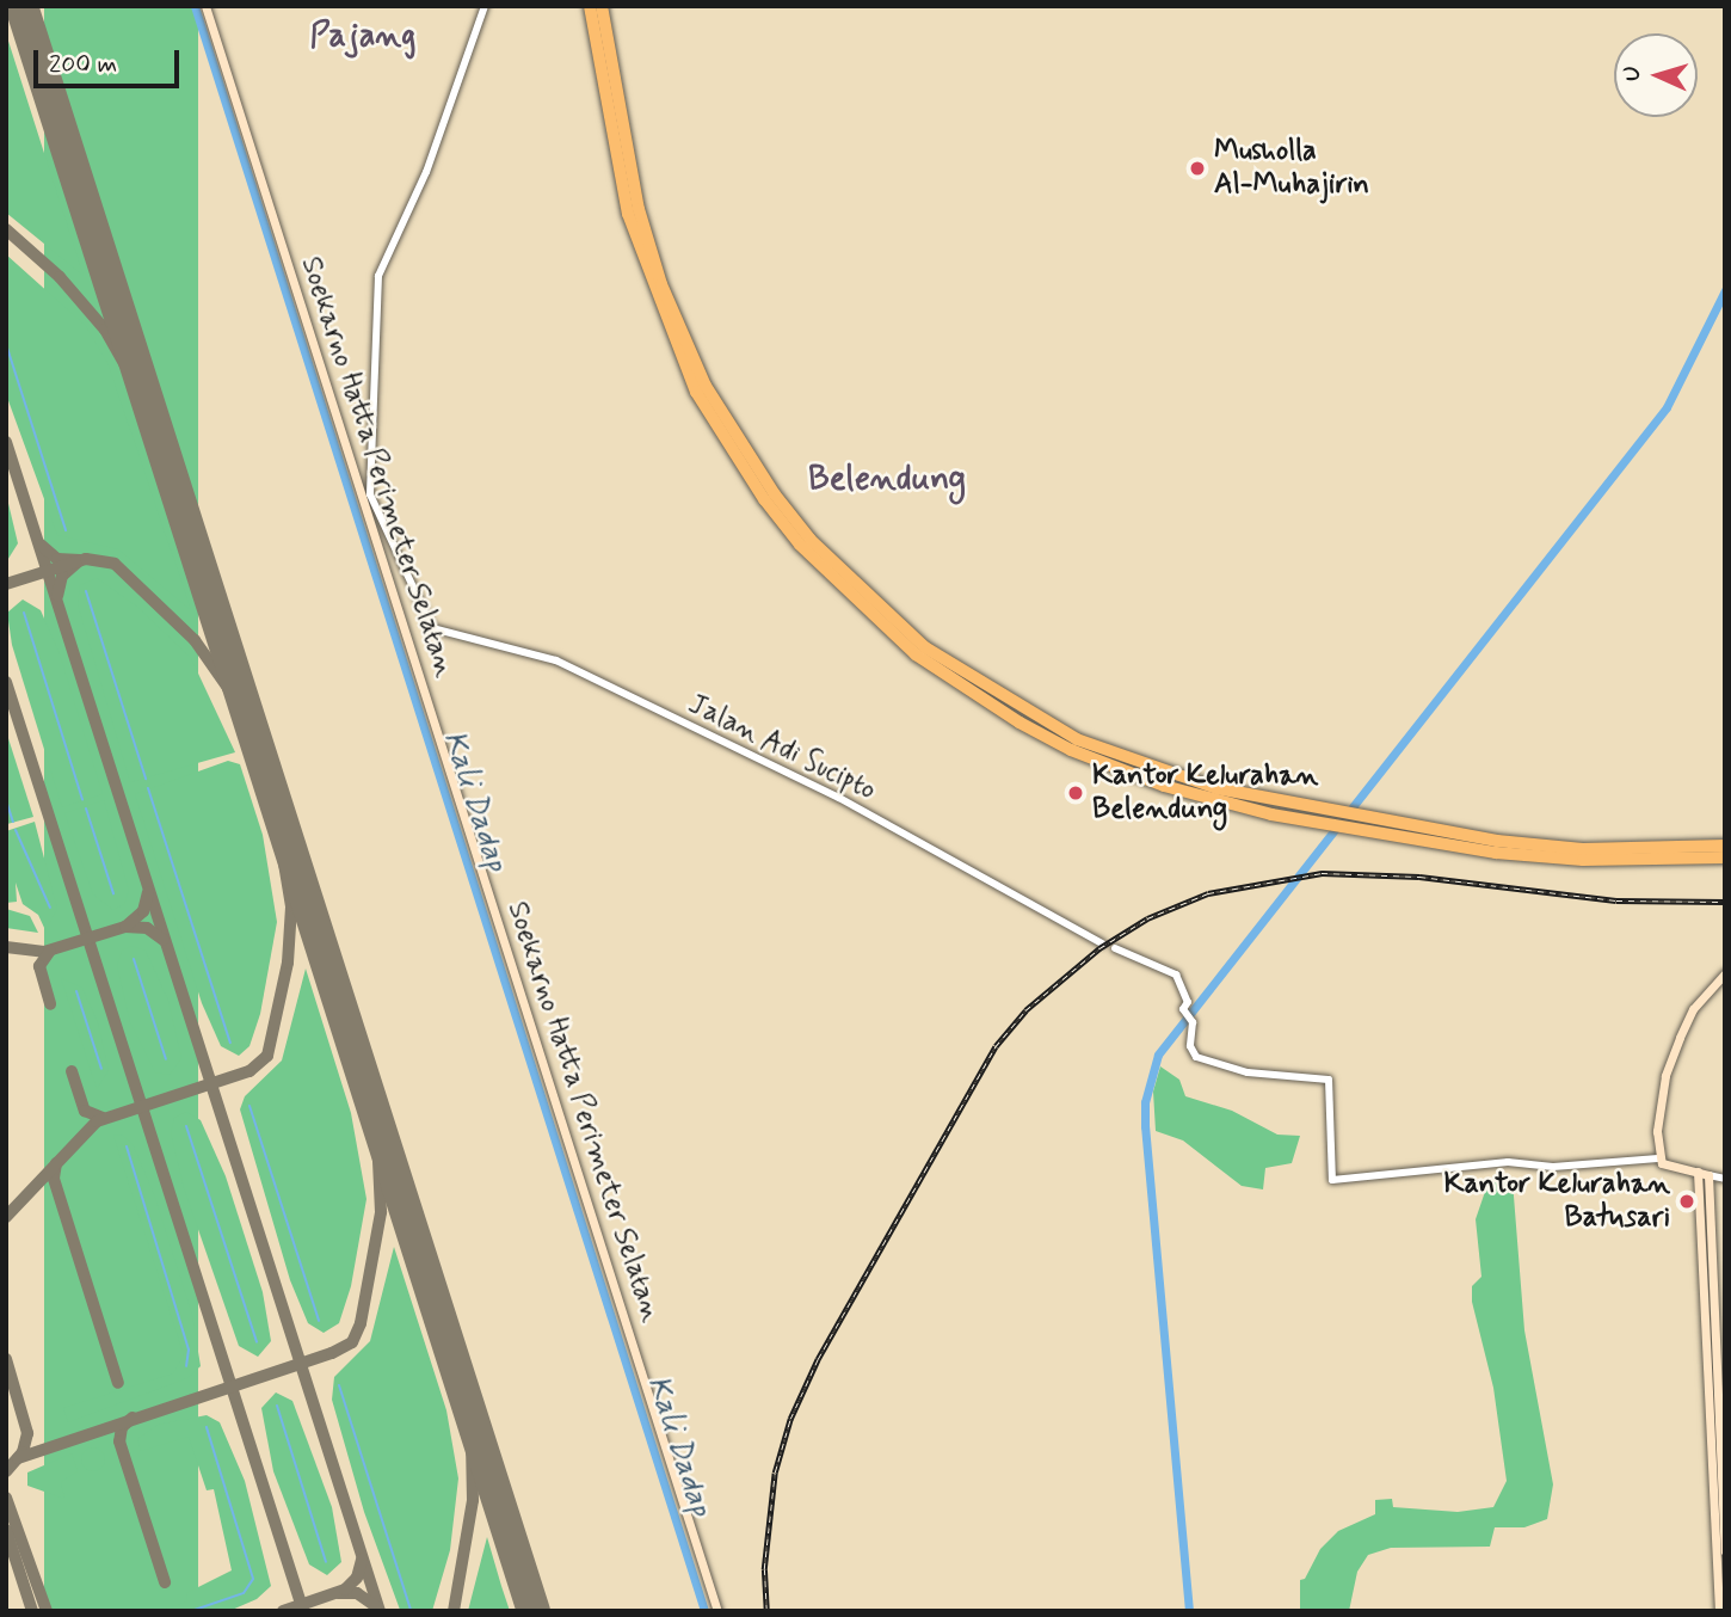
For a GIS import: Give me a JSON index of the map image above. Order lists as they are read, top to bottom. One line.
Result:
{"streets":{"main road":["Soekarno Hatta Perimeter Selatan"],"street":["Jalan Adi Sucipto"]},"districts":["Pajang","Belendung"],"water":["Kali Dadap"],"places":["Musholla Al-Muhajirin","Kantor Kelurahan Belendung","Kantor Kelurahan Batusari"],"scale_bar":"200 m","north":"left"}
